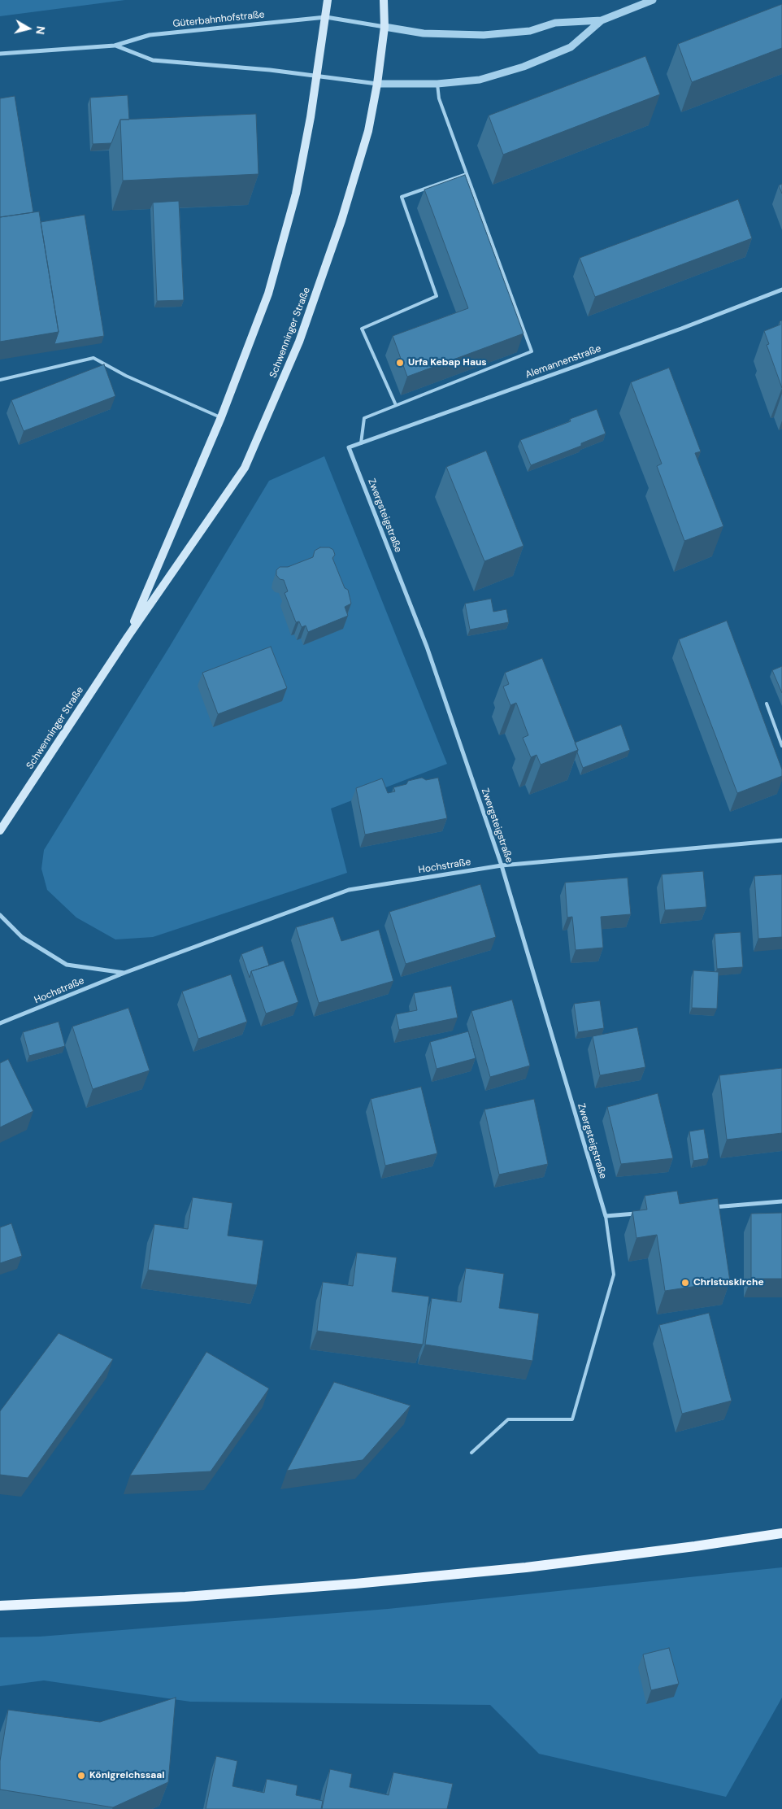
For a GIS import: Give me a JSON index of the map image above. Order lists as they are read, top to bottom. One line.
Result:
{"streets":{"main road":["Schwenninger Straße"],"street":["Güterbahnhofstraße","Alemannenstraße","Zwergsteigstraße","Hochstraße"]},"crossings":[["Güterbahnhofstraße","Schwenninger Straße"],["Alemannenstraße","Zwergsteigstraße"],["Zwergsteigstraße","Hochstraße"]],"places":["Urfa Kebap Haus","Christuskirche","Königreichssaal"],"north":"right"}
